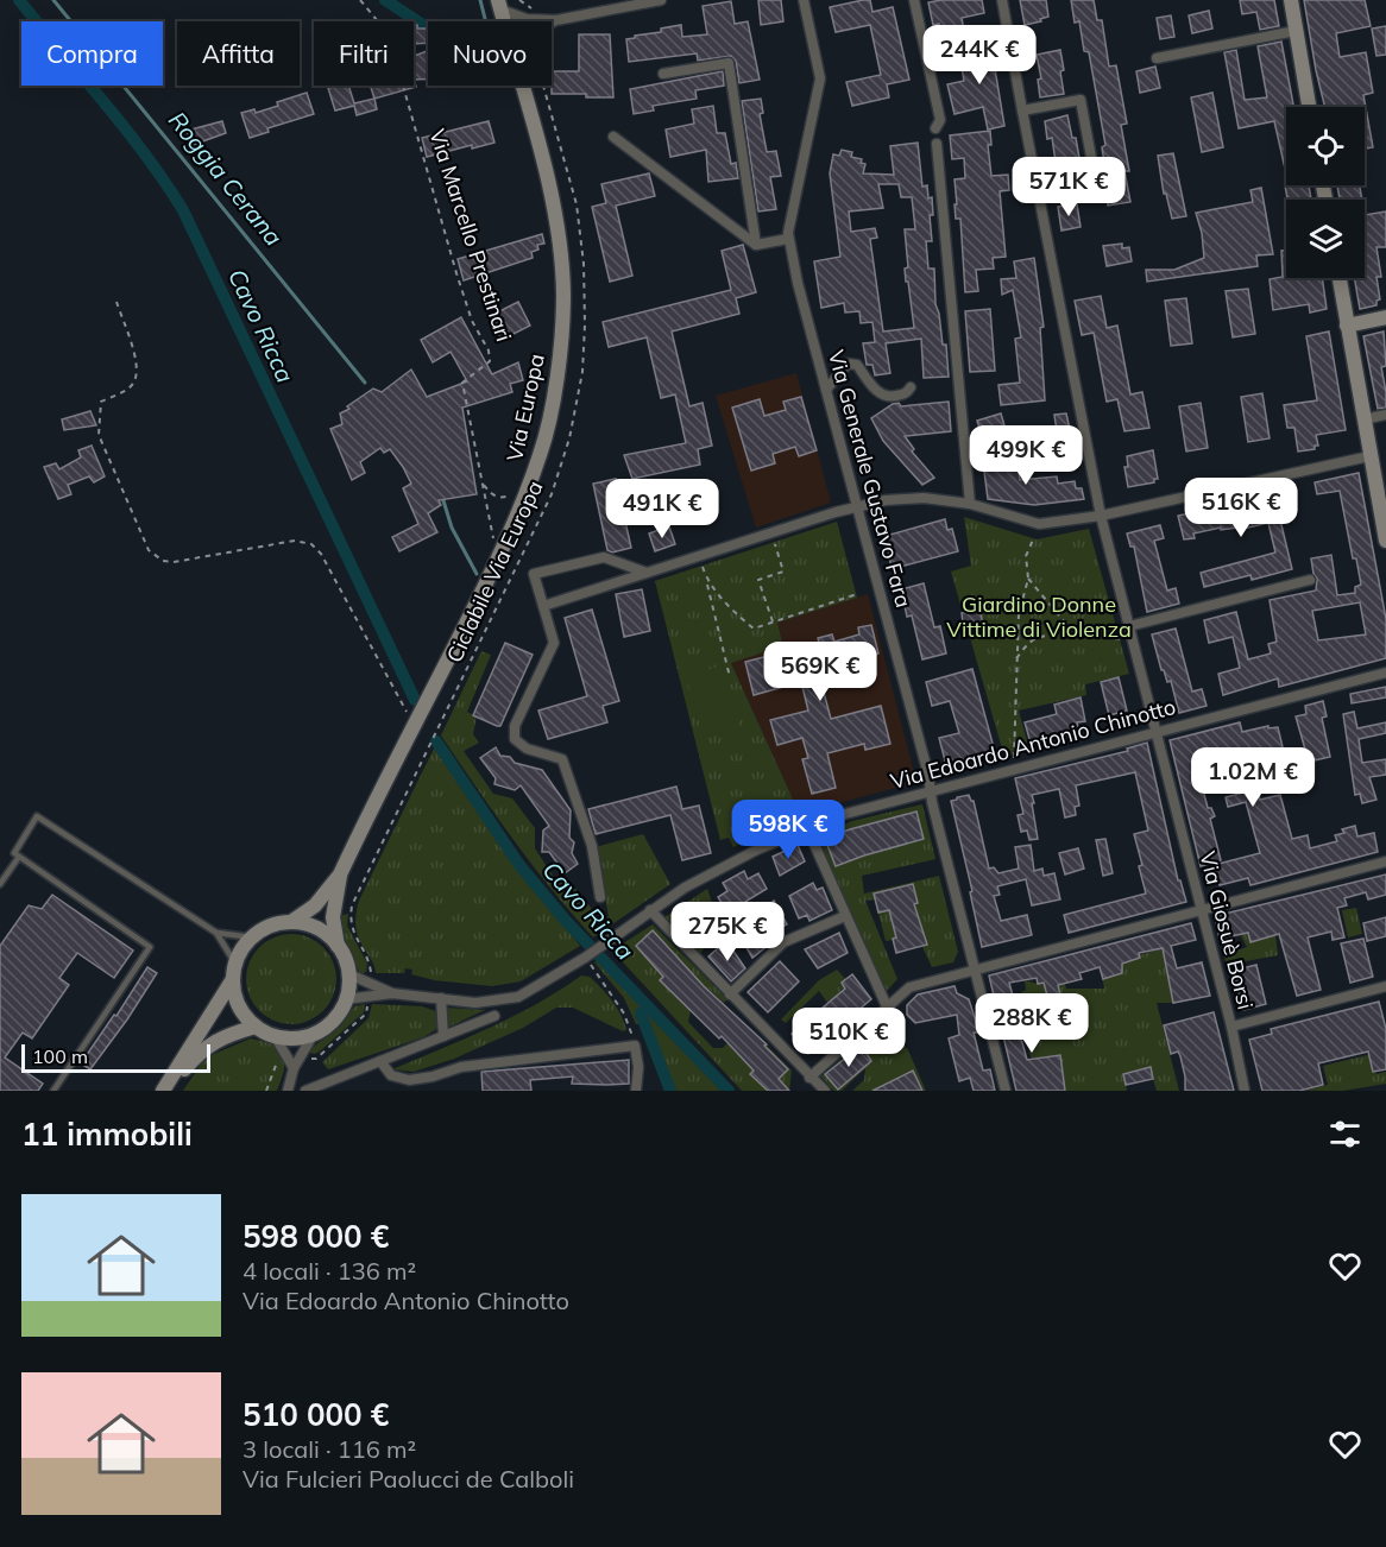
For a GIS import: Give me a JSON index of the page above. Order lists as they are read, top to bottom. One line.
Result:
{"streets":{"main road":["Via Europa"],"street":["Via Generale Gustavo Fara","Via Edoardo Antonio Chinotto","Via Giosuè Borsi"],"path":["Via Marcello Prestinari","Ciclabile Via Europa"]},"crossings":[["Via Marcello Prestinari","Via Europa"],["Via Europa","Via Edoardo Antonio Chinotto"],["Via Generale Gustavo Fara","Via Edoardo Antonio Chinotto"],["Via Edoardo Antonio Chinotto","Via Giosuè Borsi"]],"water":["Roggia Cerana","Cavo Ricca"],"parks":["Giardino Donne Vittime di Violenza"],"scale_bar":"100 m","page":{"chip":["Compra","Affitta","Filtri","Nuovo"],"price":["244K €","571K €","499K €","516K €","491K €","569K €","1.02M €","598K €","275K €","288K €","510K €"],"scale":"100 m","heading":"11 immobili","list":[{"name":"598 000 €","note":"4 locali · 136 m² · Via Edoardo Antonio Chinotto"},{"name":"510 000 €","note":"3 locali · 116 m² · Via Fulcieri Paolucci de Calboli"}]}}
